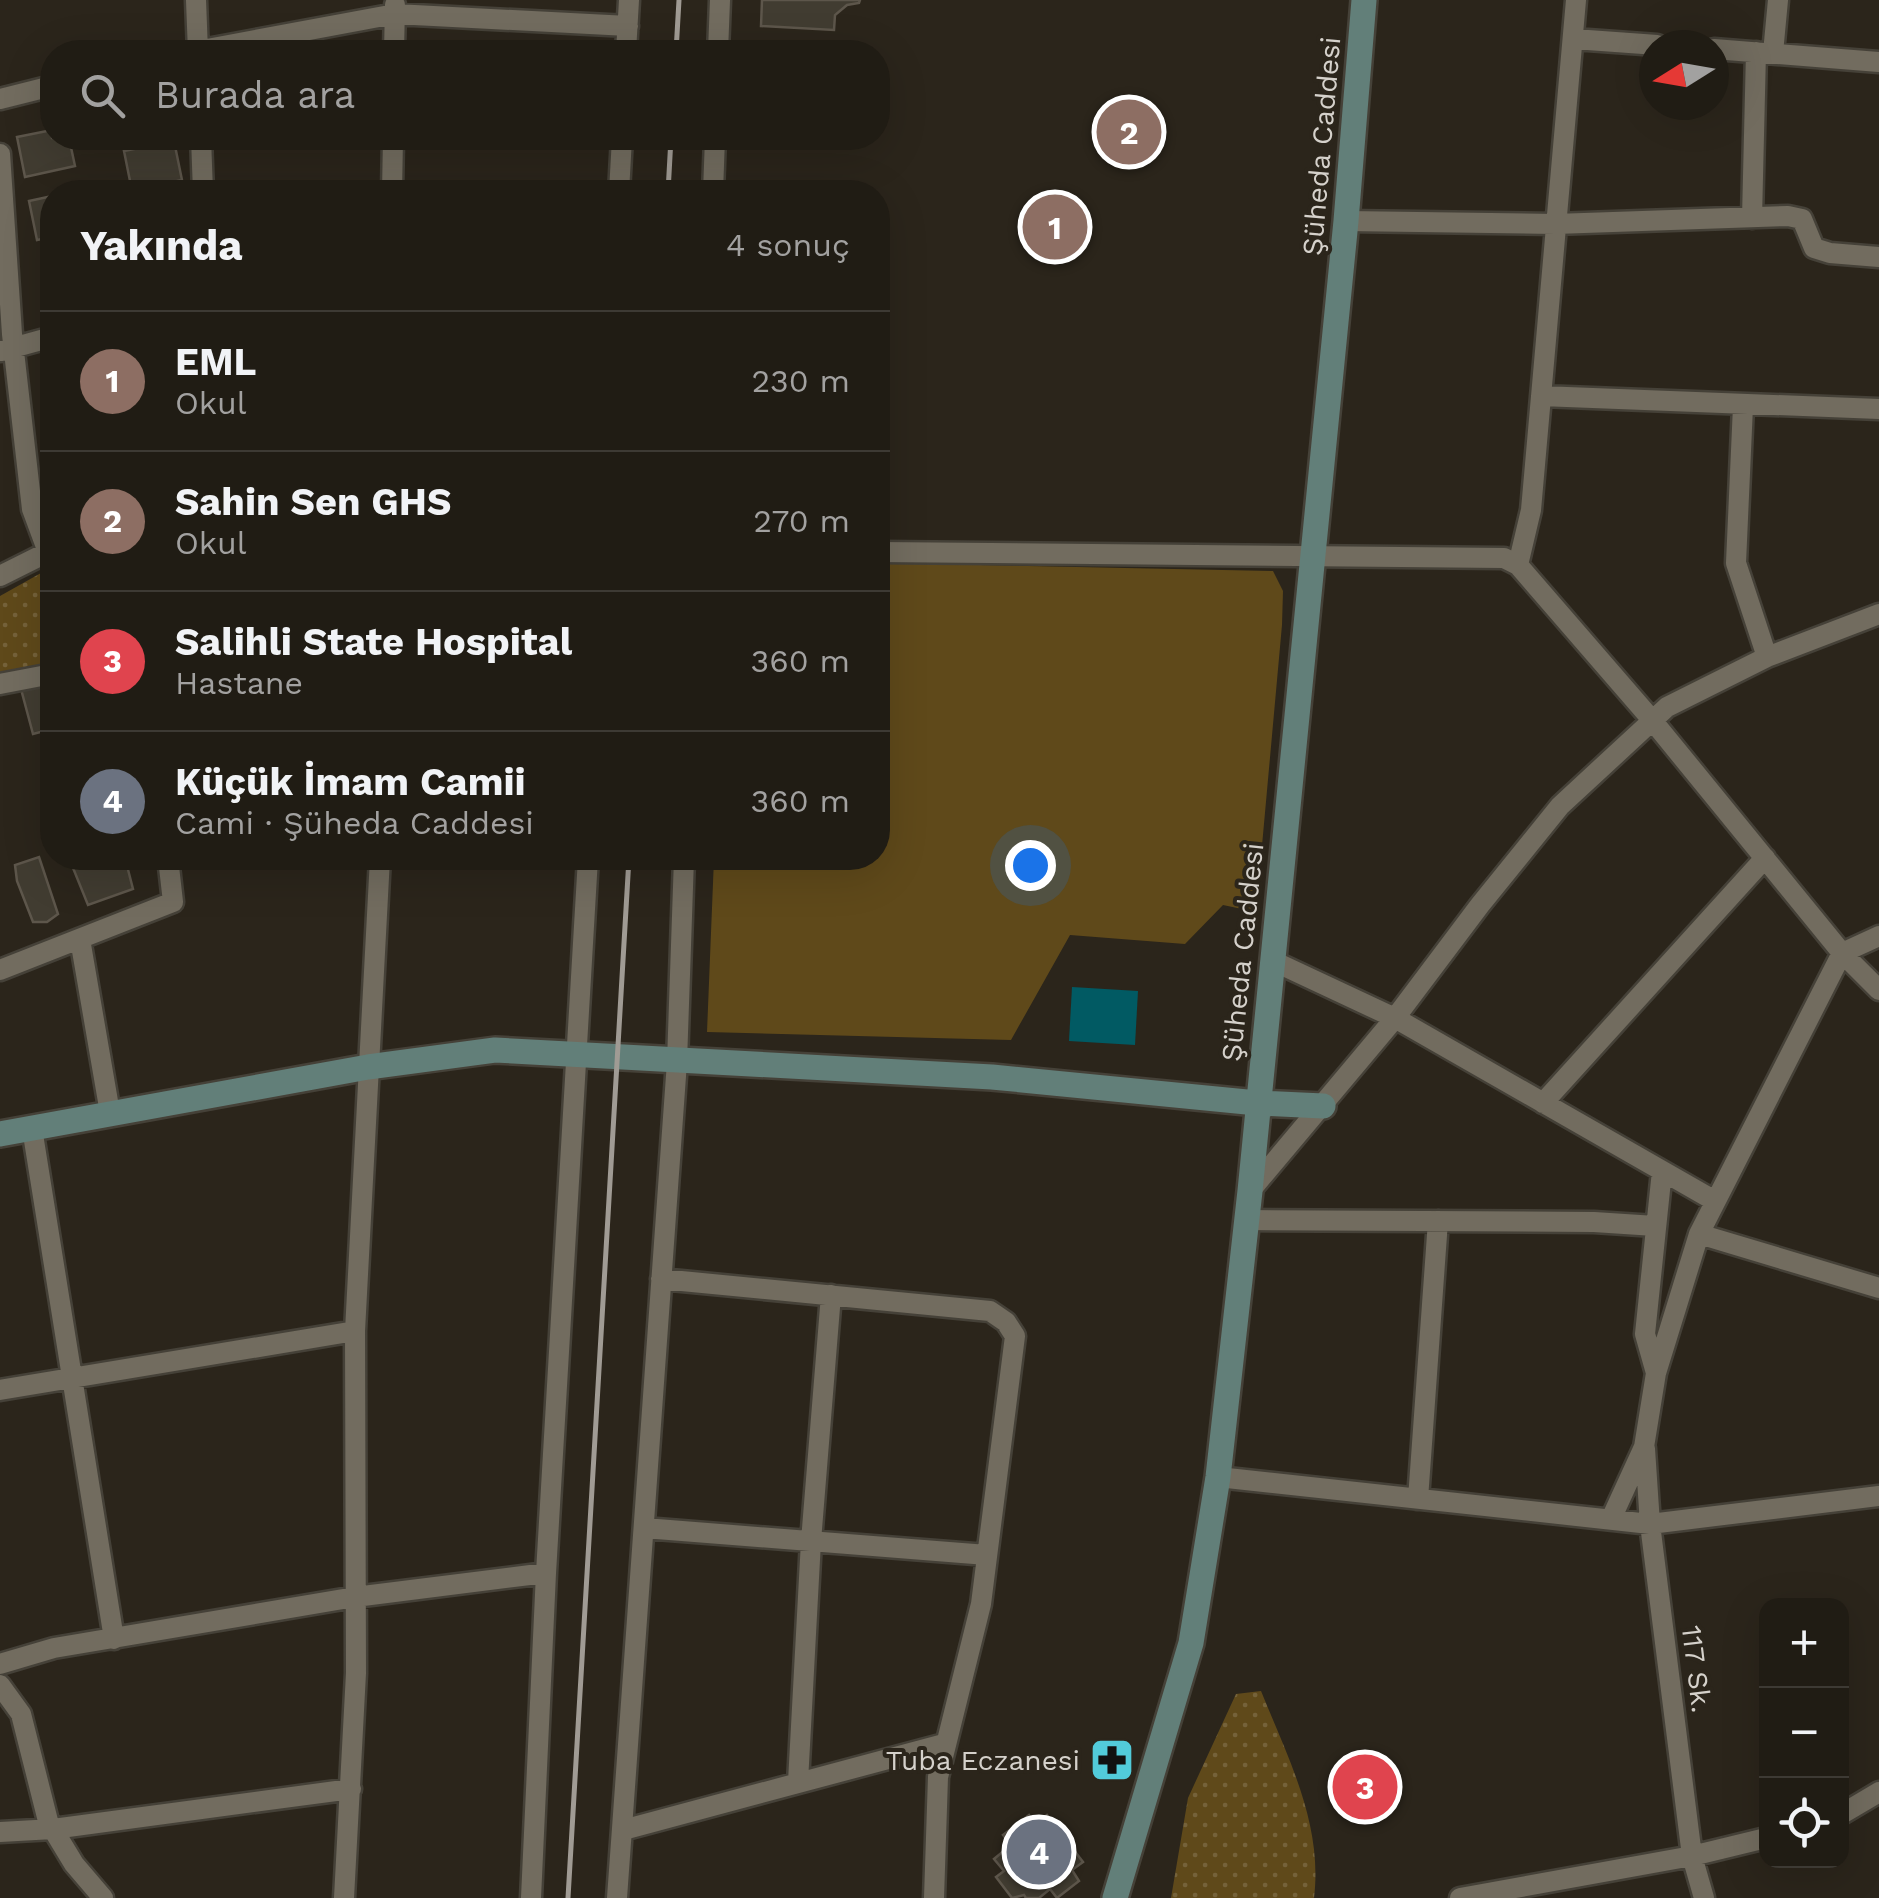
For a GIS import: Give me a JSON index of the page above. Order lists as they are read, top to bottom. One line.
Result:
{"streets":{"main road":["Şüheda Caddesi"],"street":["117 Sk."]},"places":{"pharmacy":["Tuba Eczanesi"]},"north":"left","page":{"search":"Burada ara","pins":["2","1","3","4"],"heading":["Yakında","4 sonuç"],"list":[{"mark":"1","name":"EML","note":"Okul","value":"230 m"},{"mark":"2","name":"Sahin Sen GHS","note":"Okul","value":"270 m"},{"mark":"3","name":"Salihli State Hospital","note":"Hastane","value":"360 m"},{"mark":"4","name":"Küçük İmam Camii","note":"Cami · Şüheda Caddesi","value":"360 m"}],"map_buttons":["+","−"]}}
